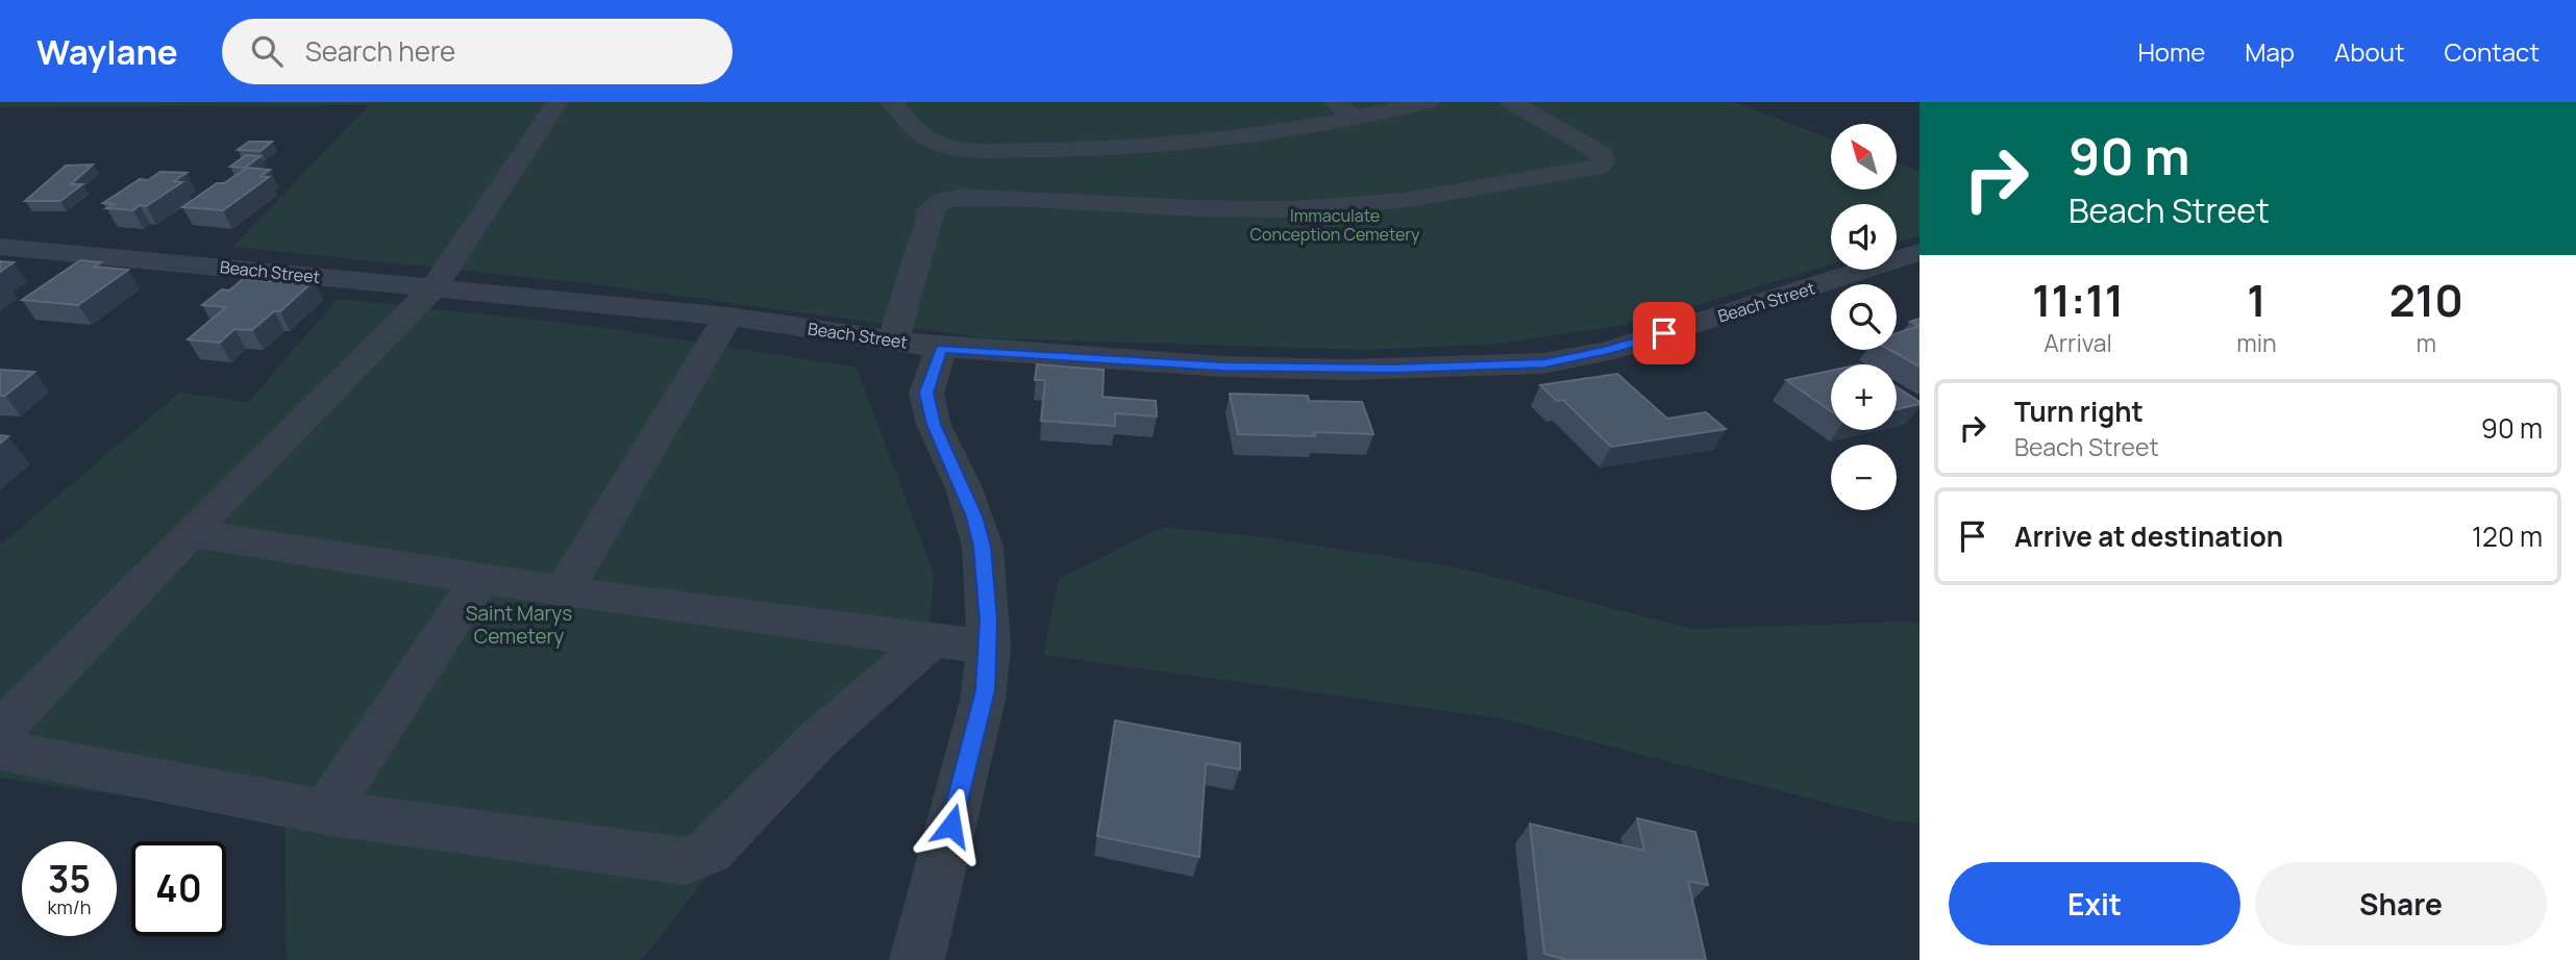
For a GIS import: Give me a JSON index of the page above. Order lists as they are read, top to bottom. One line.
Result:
{"streets":{"street":["Beach Street"]},"parks":["Immaculate Conception Cemetery","Saint Marys Cemetery"],"north":"top left","page":{"header":"Waylane","search":"Search here","nav":["Home","Map","About","Contact"],"turn":["90 m","Beach Street"],"map_buttons":["+","−"],"eta":["11:11","Arrival","1","min","210","m"],"list":[{"name":"Turn right","note":"Beach Street","value":"90 m"},{"name":"Arrive at destination","value":"120 m"}],"speed":"35 km/h","limit":"40","buttons":["Exit","Share"]}}
